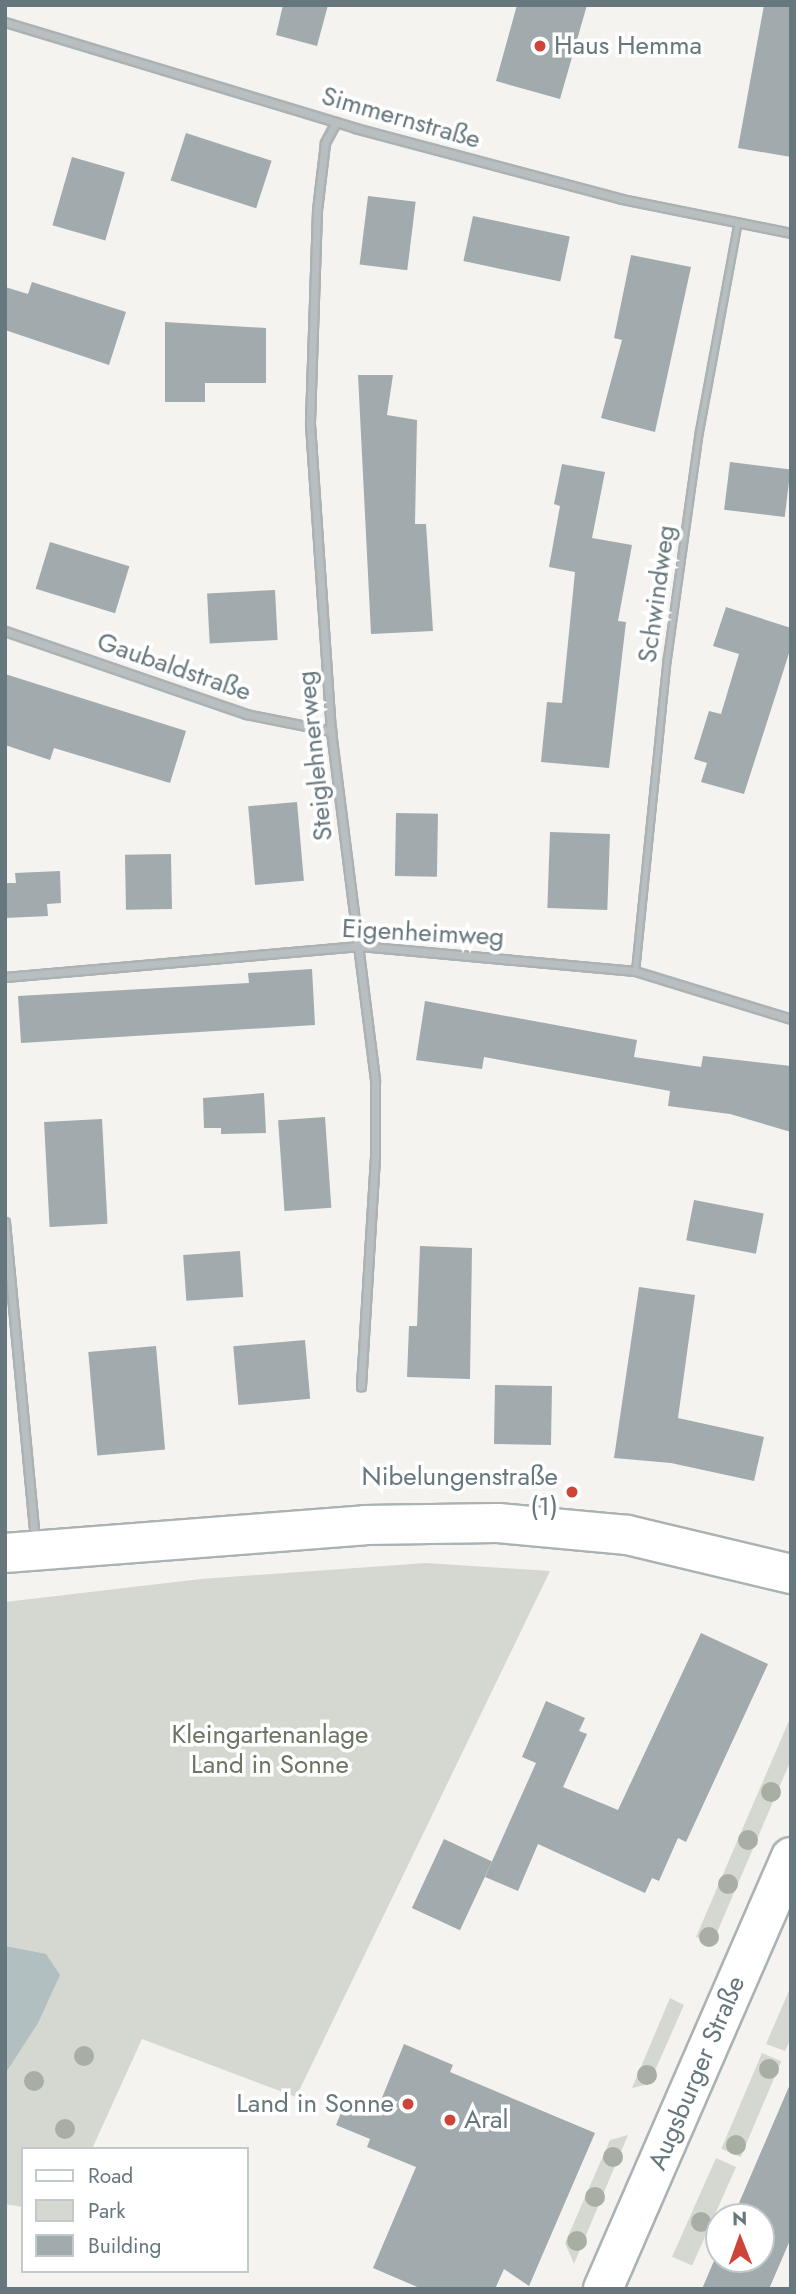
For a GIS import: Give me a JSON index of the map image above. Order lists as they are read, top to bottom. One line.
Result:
{"streets":{"street":["Simmernstraße","Gaubaldstraße","Steiglehnerweg","Eigenheimweg","Augsburger Straße"],"lane":["Schwindweg"]},"crossings":[["Simmernstraße","Schwindweg"],["Simmernstraße","Steiglehnerweg"],["Schwindweg","Eigenheimweg"],["Gaubaldstraße","Steiglehnerweg"],["Steiglehnerweg","Eigenheimweg"]],"parks":["Kleingartenanlage Land in Sonne"],"places":["Haus Hemma","Nibelungenstraße (1)","Land in Sonne","Aral"],"legend":["Road","Park","Building"],"north":"top"}
